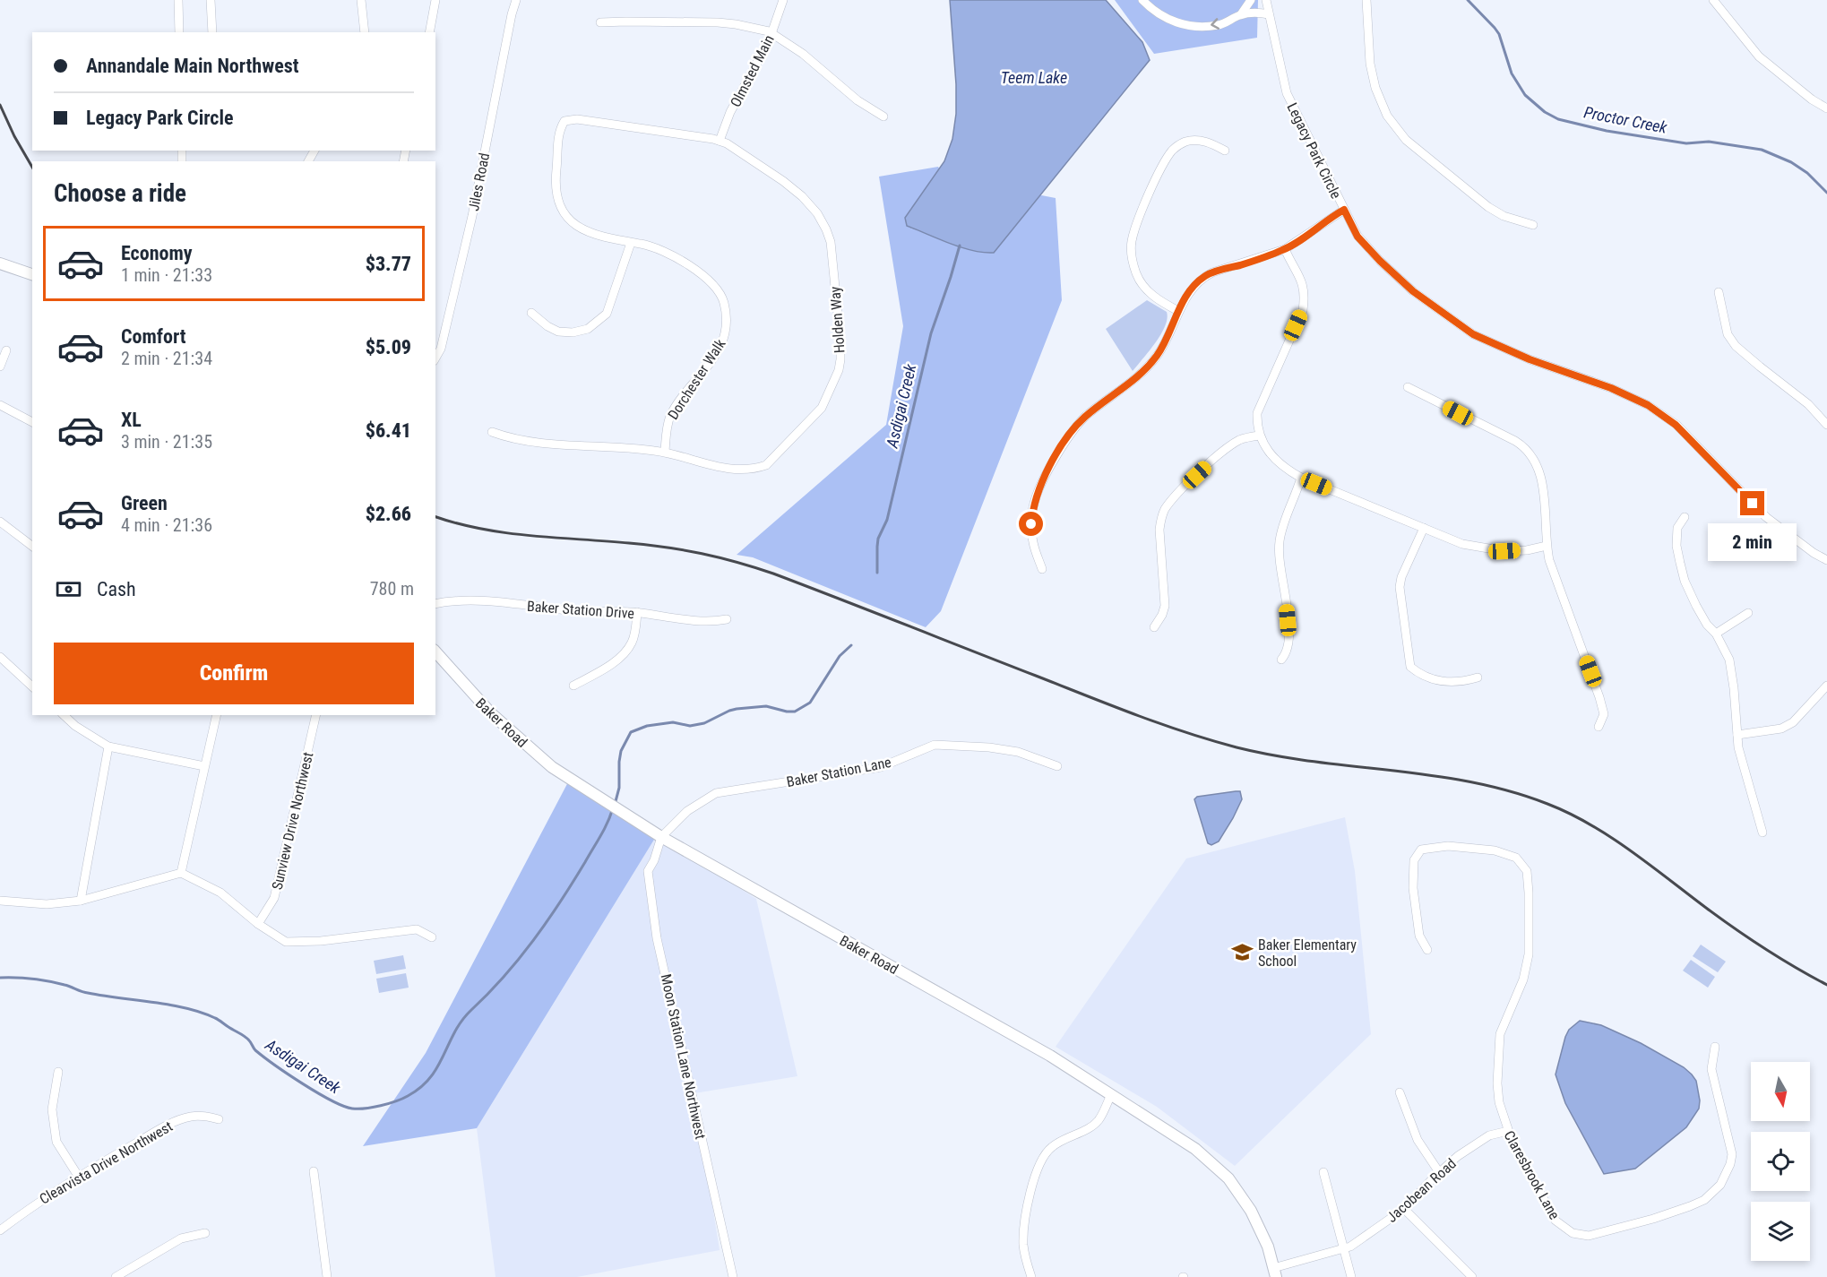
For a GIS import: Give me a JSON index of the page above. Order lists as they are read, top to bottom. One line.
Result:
{"streets":{"main road":["Baker Road"],"street":["Olmsted Main","Legacy Park Circle","Jiles Road","Holden Way","Dorchester Walk","Baker Station Drive","Baker Station Lane","Sunview Drive Northwest","Moon Station Lane Northwest","Clearvista Drive Northwest","Claresbrook Lane","Jacobean Road"]},"crossings":[["Olmsted Main","Holden Way"],["Holden Way","Dorchester Walk"],["Baker Road","Baker Station Lane"],["Baker Road","Moon Station Lane Northwest"],["Baker Road","Jacobean Road"],["Baker Station Lane","Moon Station Lane Northwest"],["Claresbrook Lane","Jacobean Road"]],"water":["Teem Lake","Proctor Creek","Asdigai Creek"],"places":{"school or university":["Baker Elementary School"]},"north":"bottom","page":{"banner":["Annandale Main Northwest","Legacy Park Circle"],"heading":"Choose a ride","list":[{"name":"Economy","note":"1 min · 21:33","value":"$3.77"},{"name":"Comfort","note":"2 min · 21:34","value":"$5.09"},{"name":"XL","note":"3 min · 21:35","value":"$6.41"},{"name":"Green","note":"4 min · 21:36","value":"$2.66"}],"bubble":"2 min","pay":["Cash","780 m"],"buttons":"Confirm"}}
